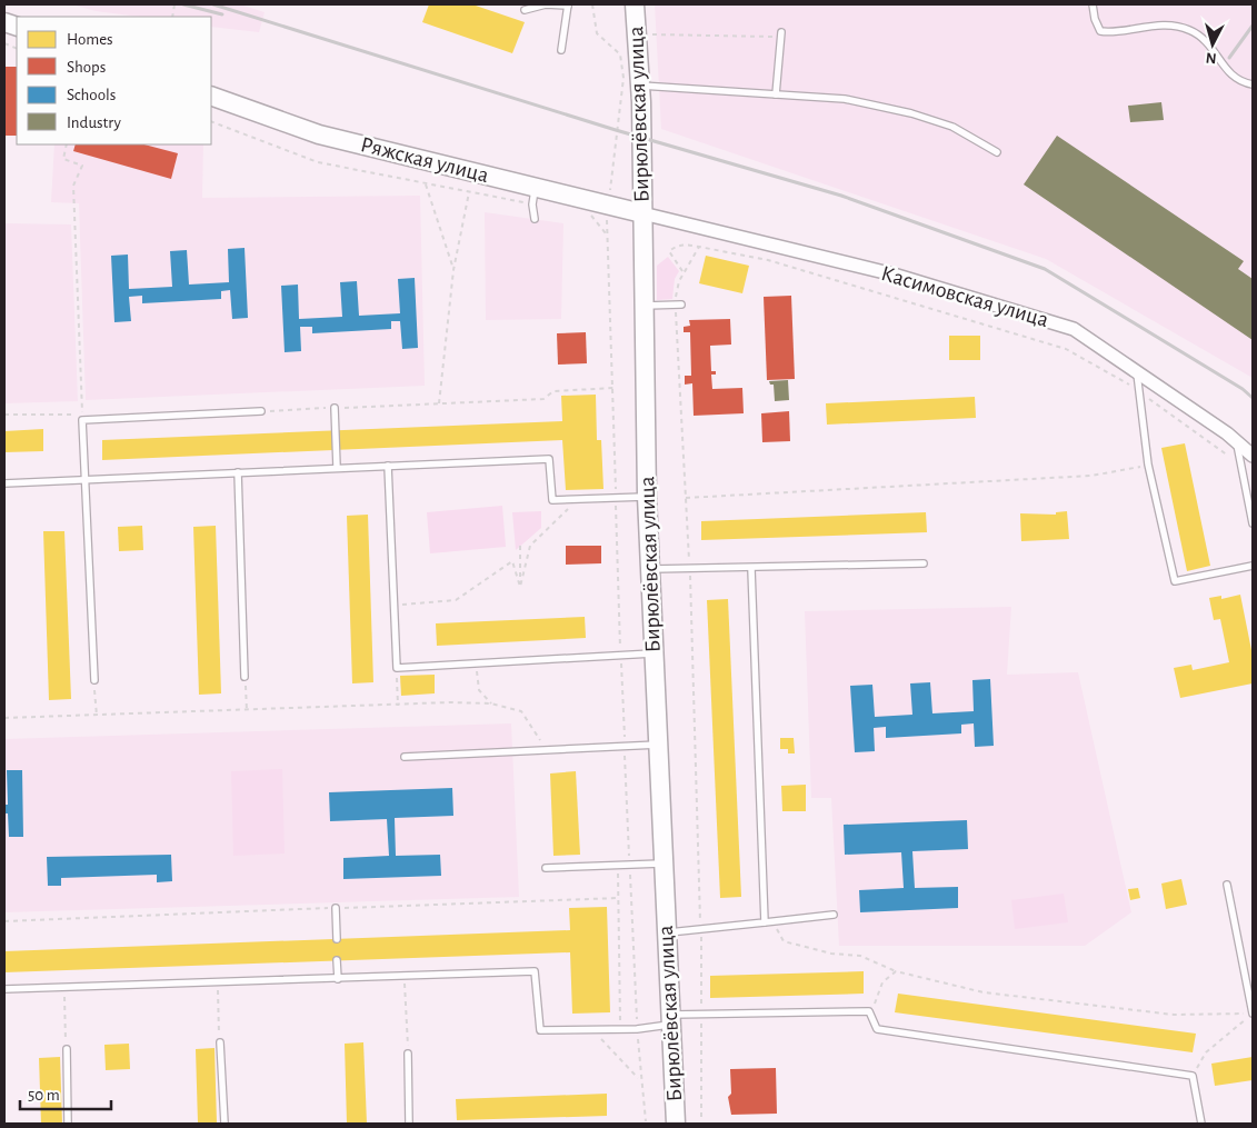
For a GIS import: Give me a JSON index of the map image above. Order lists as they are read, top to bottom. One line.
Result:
{"streets":{"street":["Бирюлёвская улица","Ряжская улица","Касимовская улица"]},"crossings":[["Бирюлёвская улица","Ряжская улица"],["Бирюлёвская улица","Касимовская улица"],["Ряжская улица","Касимовская улица"]],"legend":["Homes","Shops","Schools","Industry"],"scale_bar":"50 m","north":"bottom"}
